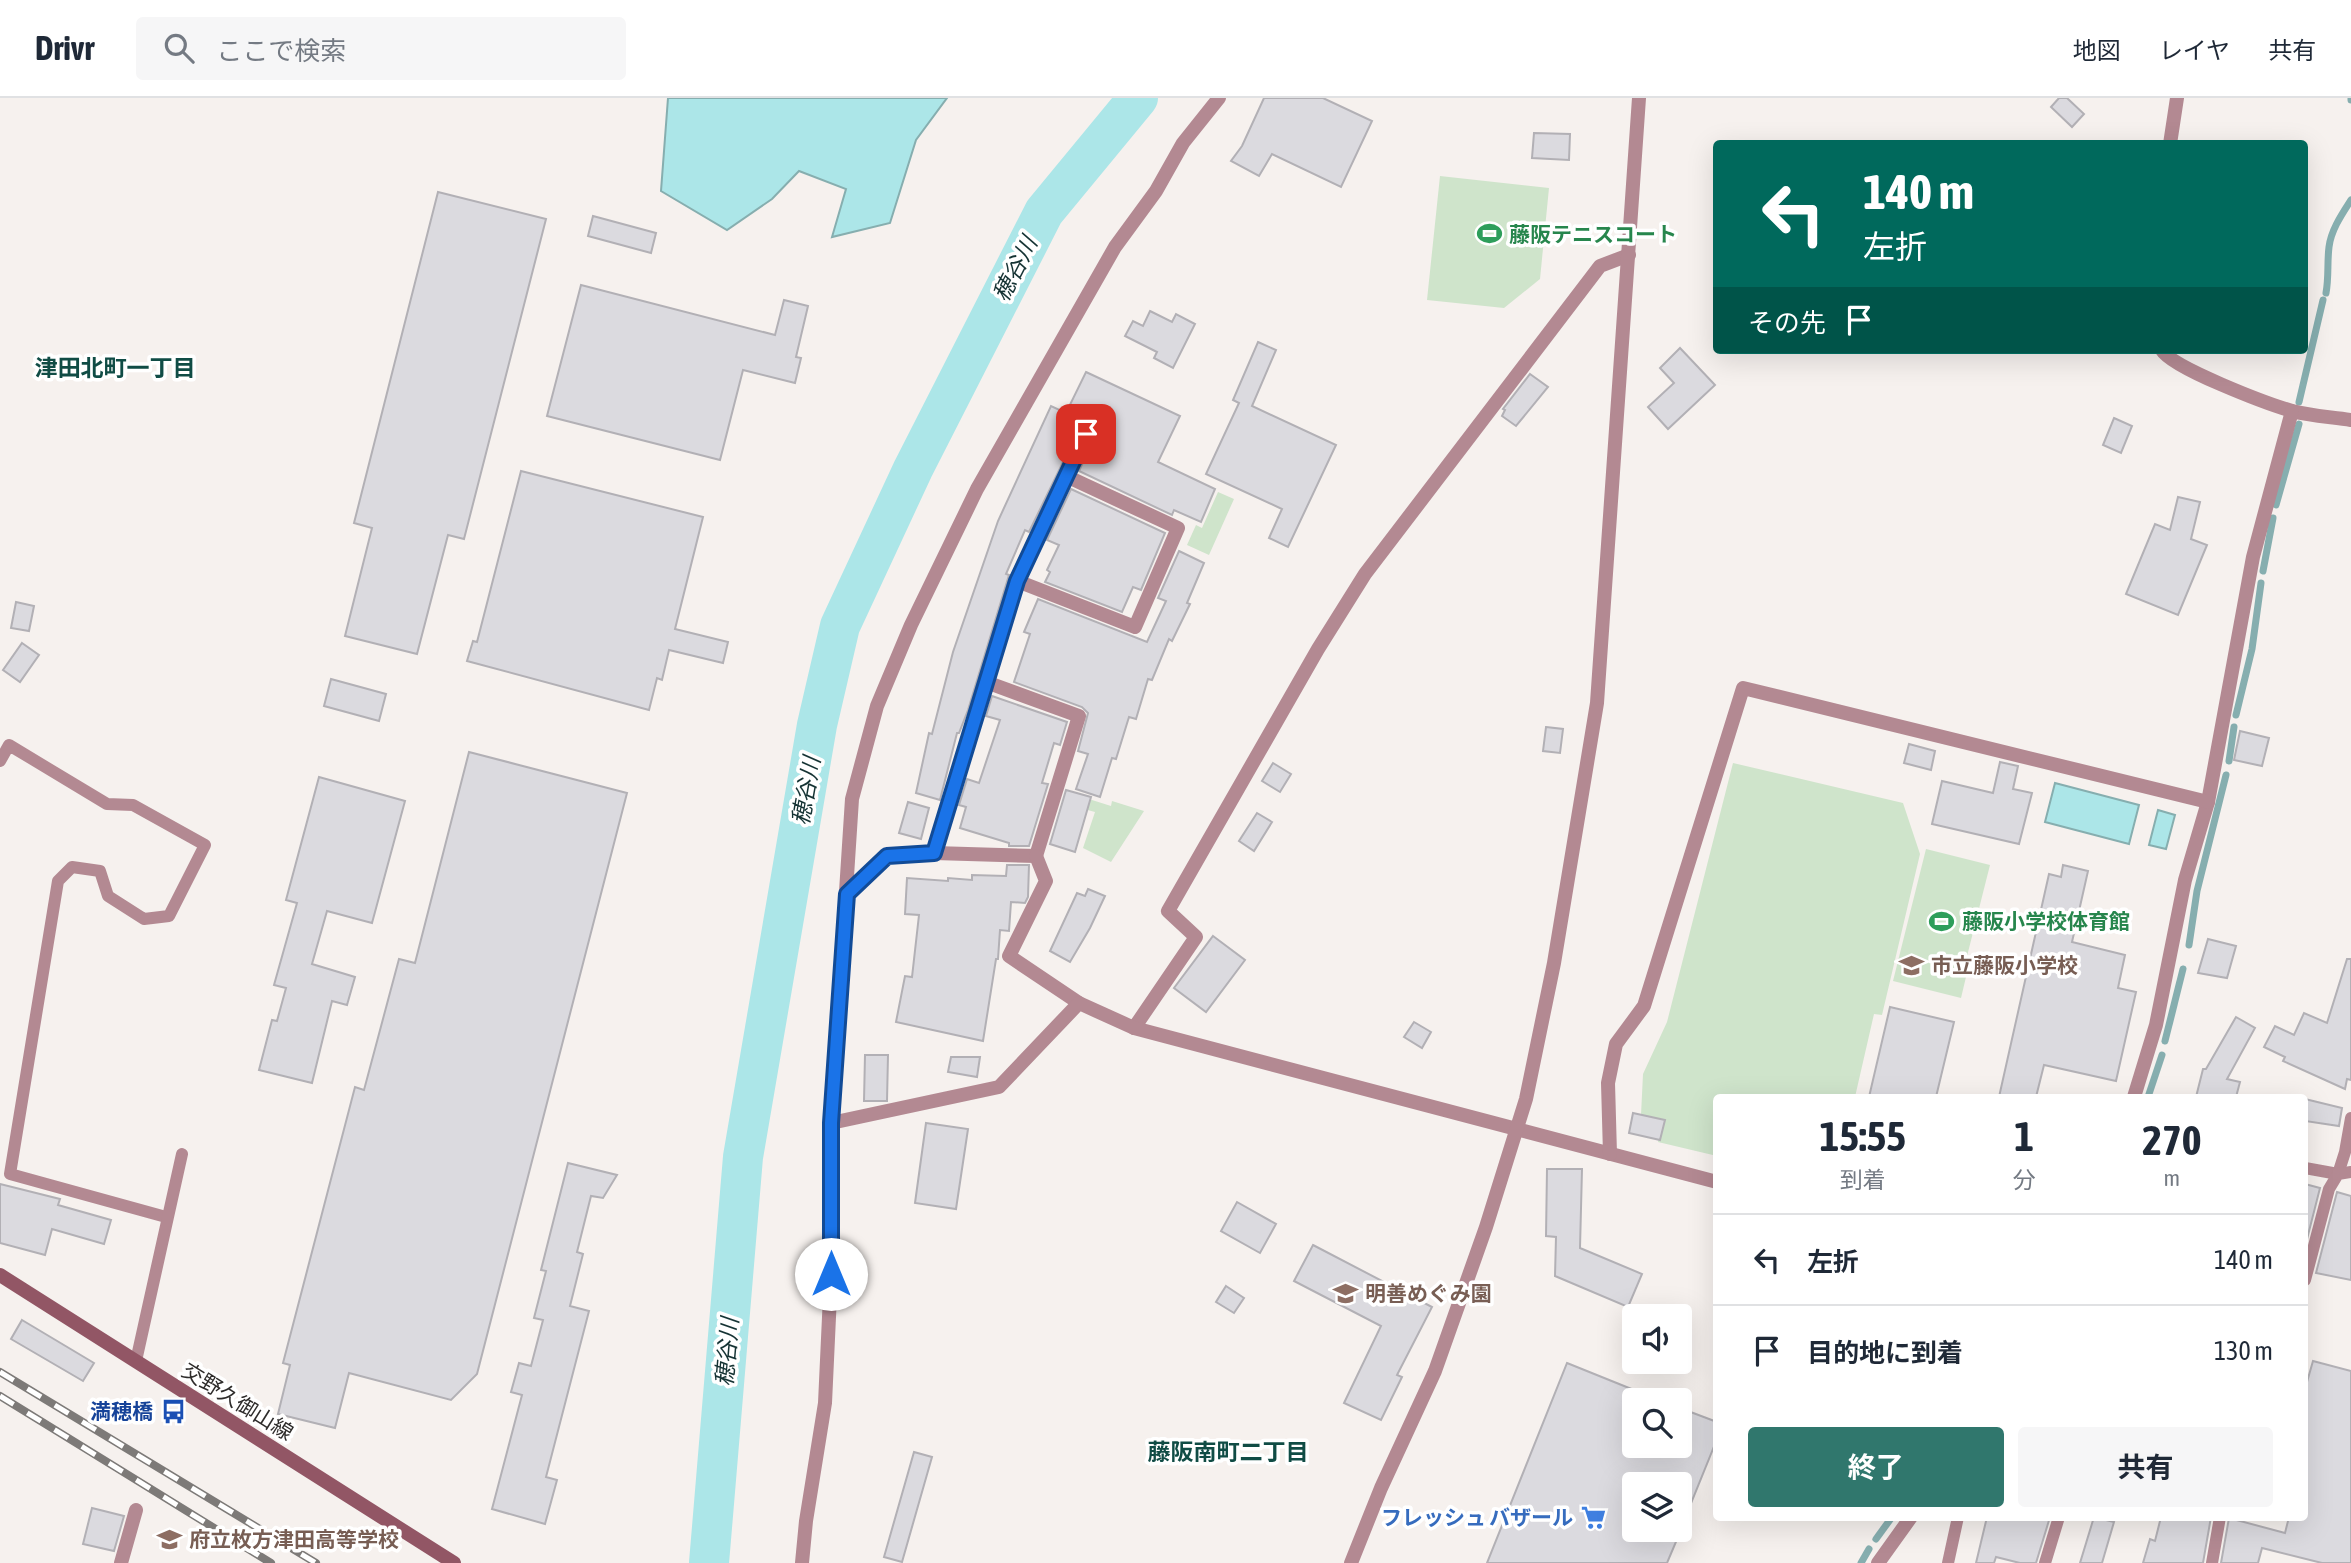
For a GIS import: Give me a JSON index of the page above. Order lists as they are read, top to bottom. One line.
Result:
{"streets":{"main road":["交野久御山線"]},"districts":["津田北町一丁目","藤阪南町二丁目"],"water":["穂谷川"],"places":{"sports":["藤阪テニスコート","藤阪小学校体育館"],"school or university":["市立藤阪小学校","明善めぐみ園","府立枚方津田高等学校"],"bus stop":["満穂橋"],"supermarket":["フレッシュ バザール"]},"page":{"header":"Drivr","search":"ここで検索","nav":["地図","レイヤ","共有"],"turn":["140 m","左折"],"then":"その先","eta":["15:55","到着","1","分","270","m"],"list":[{"name":"左折","value":"140 m"},{"name":"目的地に到着","value":"130 m"}],"buttons":["終了","共有"]}}
